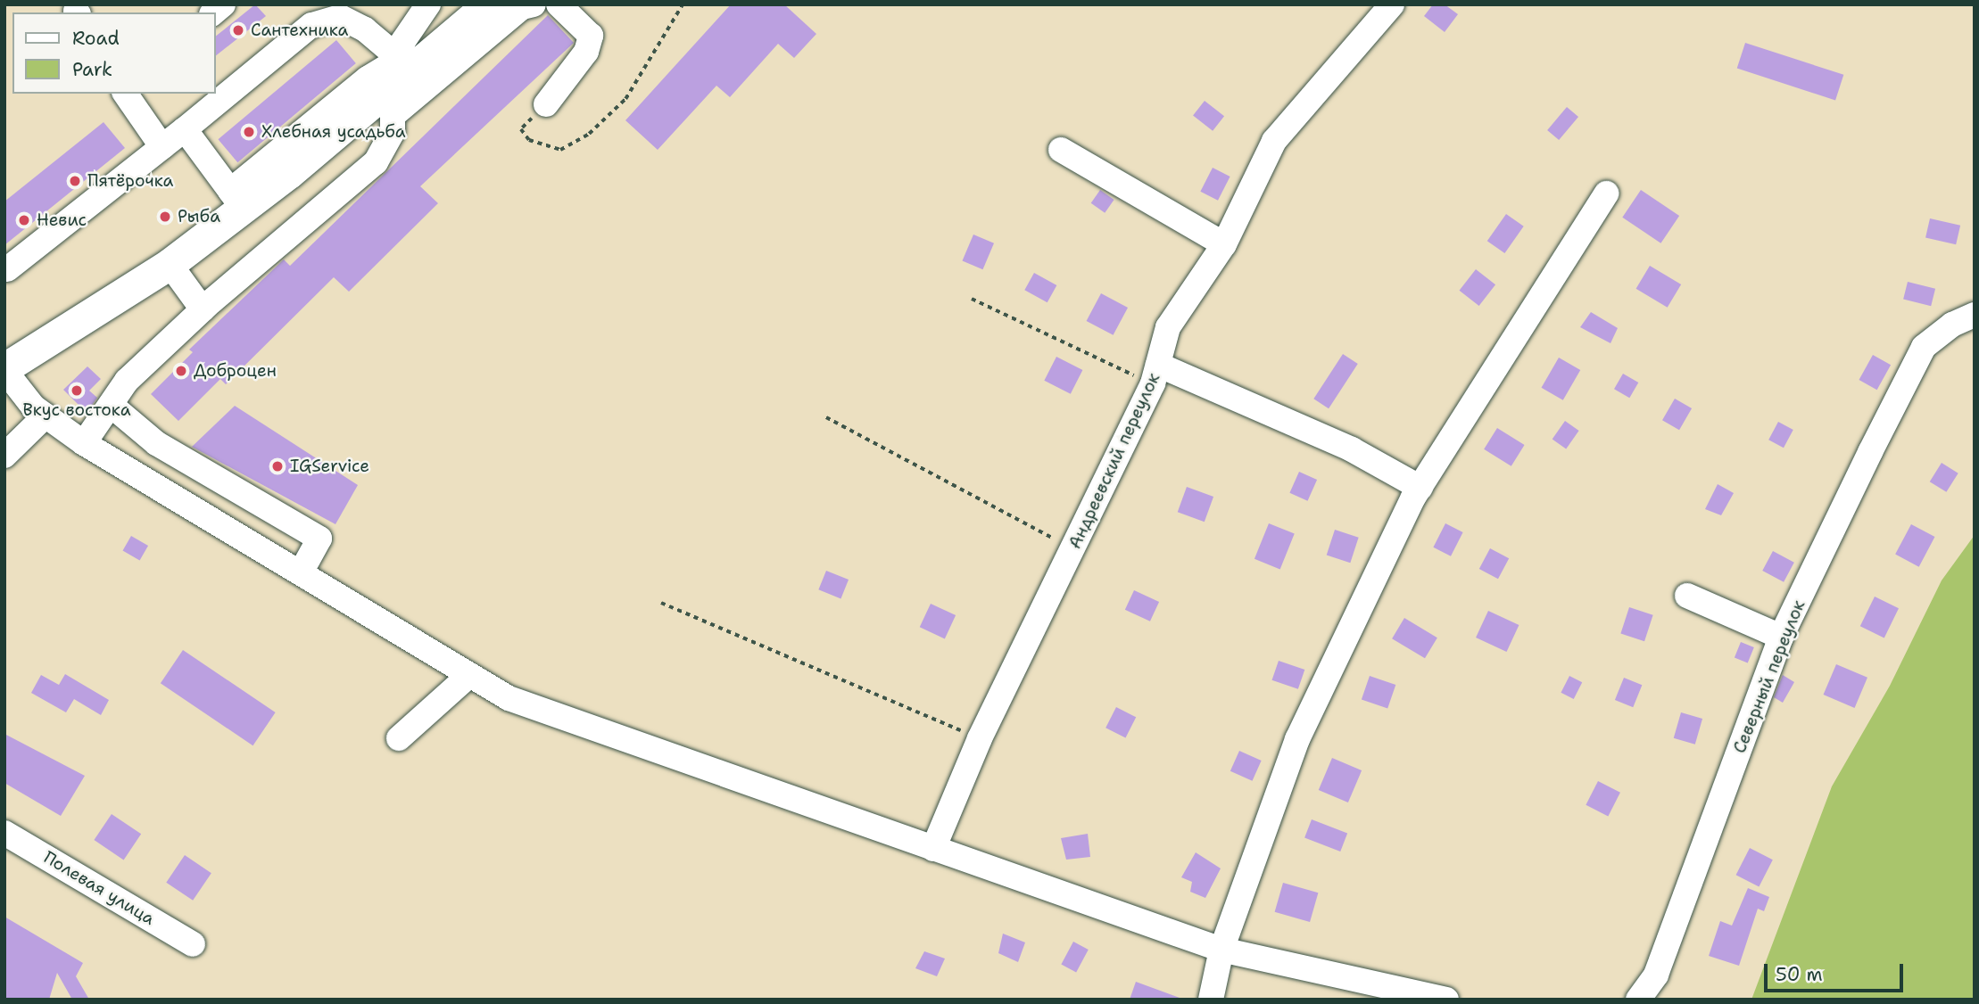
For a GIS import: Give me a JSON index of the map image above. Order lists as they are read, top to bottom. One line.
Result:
{"streets":{"street":["Андреевский переулок","Северный переулок","Полевая улица"]},"places":["Сантехника","Хлебная усадьба","Пятёрочка","Рыба","Невис","Доброцен","Вкус востока","IGService"],"legend":["Road","Park"],"scale_bar":"50 m"}
